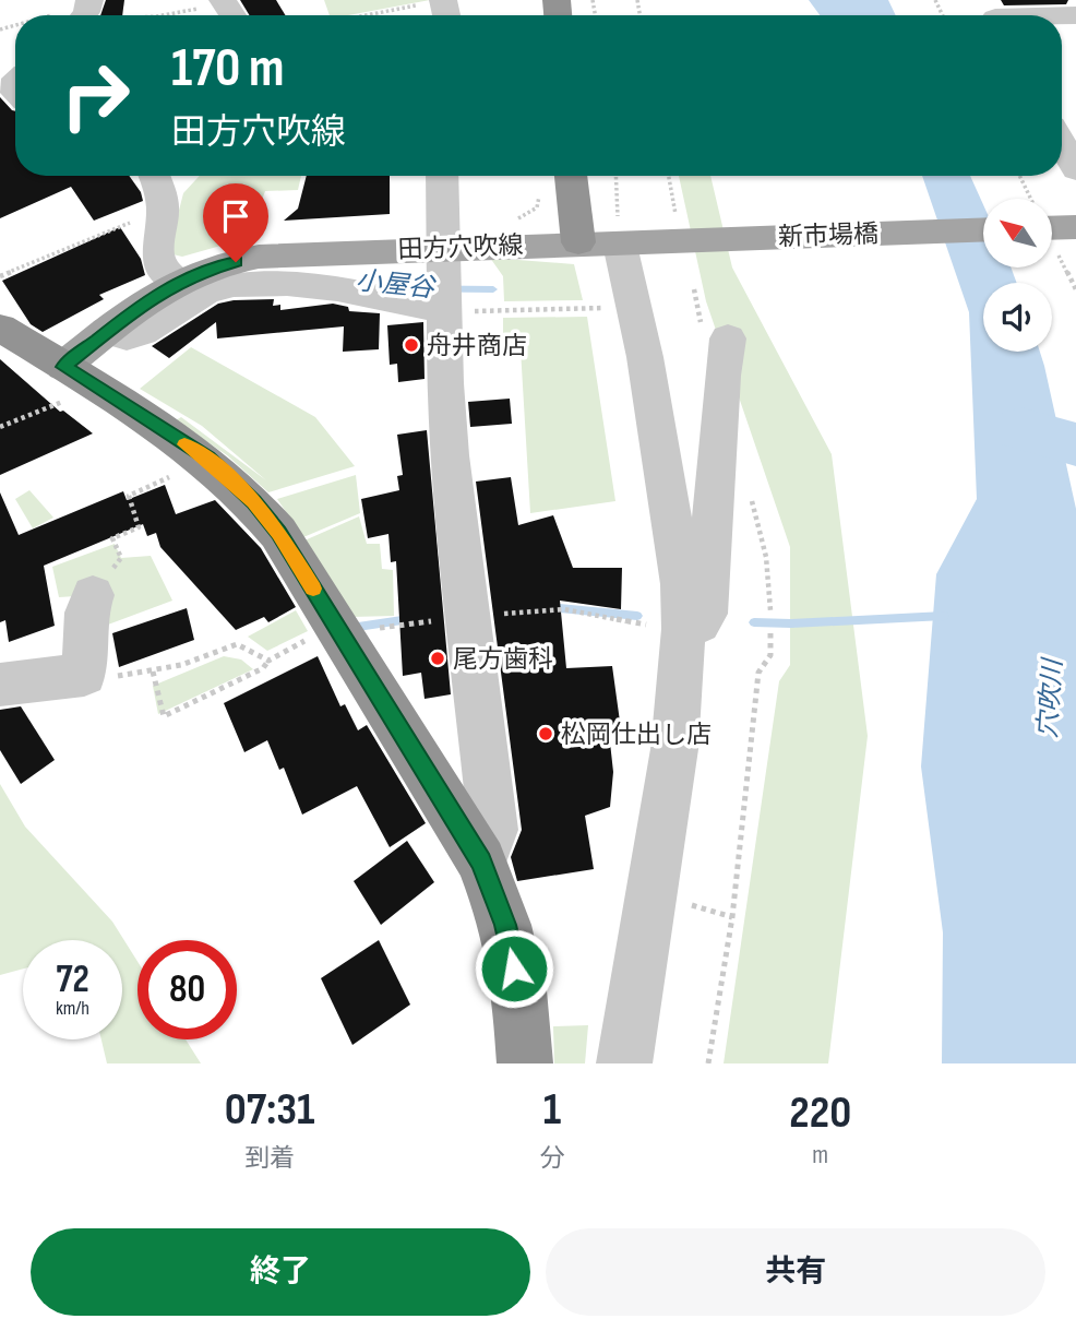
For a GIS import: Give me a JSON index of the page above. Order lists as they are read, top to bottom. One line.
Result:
{"streets":{"main road":["新市場橋","田方穴吹線"]},"crossings":[["新市場橋","田方穴吹線"]],"water":["小屋谷","穴吹川"],"places":["舟井商店","尾方歯科","松岡仕出し店"],"north":"top left","page":{"turn":["170 m","田方穴吹線"],"speed":"72 km/h","limit":"80","eta":["07:31","到着","1","分","220","m"],"buttons":["終了","共有"]}}
